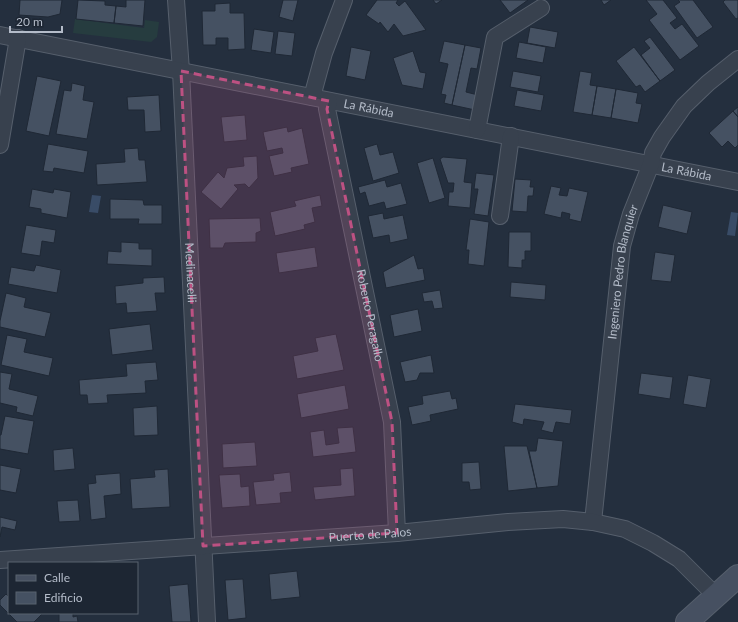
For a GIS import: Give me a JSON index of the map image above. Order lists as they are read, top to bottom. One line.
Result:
{"streets":{"street":["La Rábida","Ingeniero Pedro Blanquier","Medinacelli","Roberto Peragallo","Puerto de Palos"]},"crossings":[["La Rábida","Ingeniero Pedro Blanquier"],["La Rábida","Medinacelli"],["La Rábida","Roberto Peragallo"],["Ingeniero Pedro Blanquier","Puerto de Palos"],["Medinacelli","Puerto de Palos"],["Roberto Peragallo","Puerto de Palos"]],"legend":["Calle","Edificio"],"scale_bar":"20 m"}
